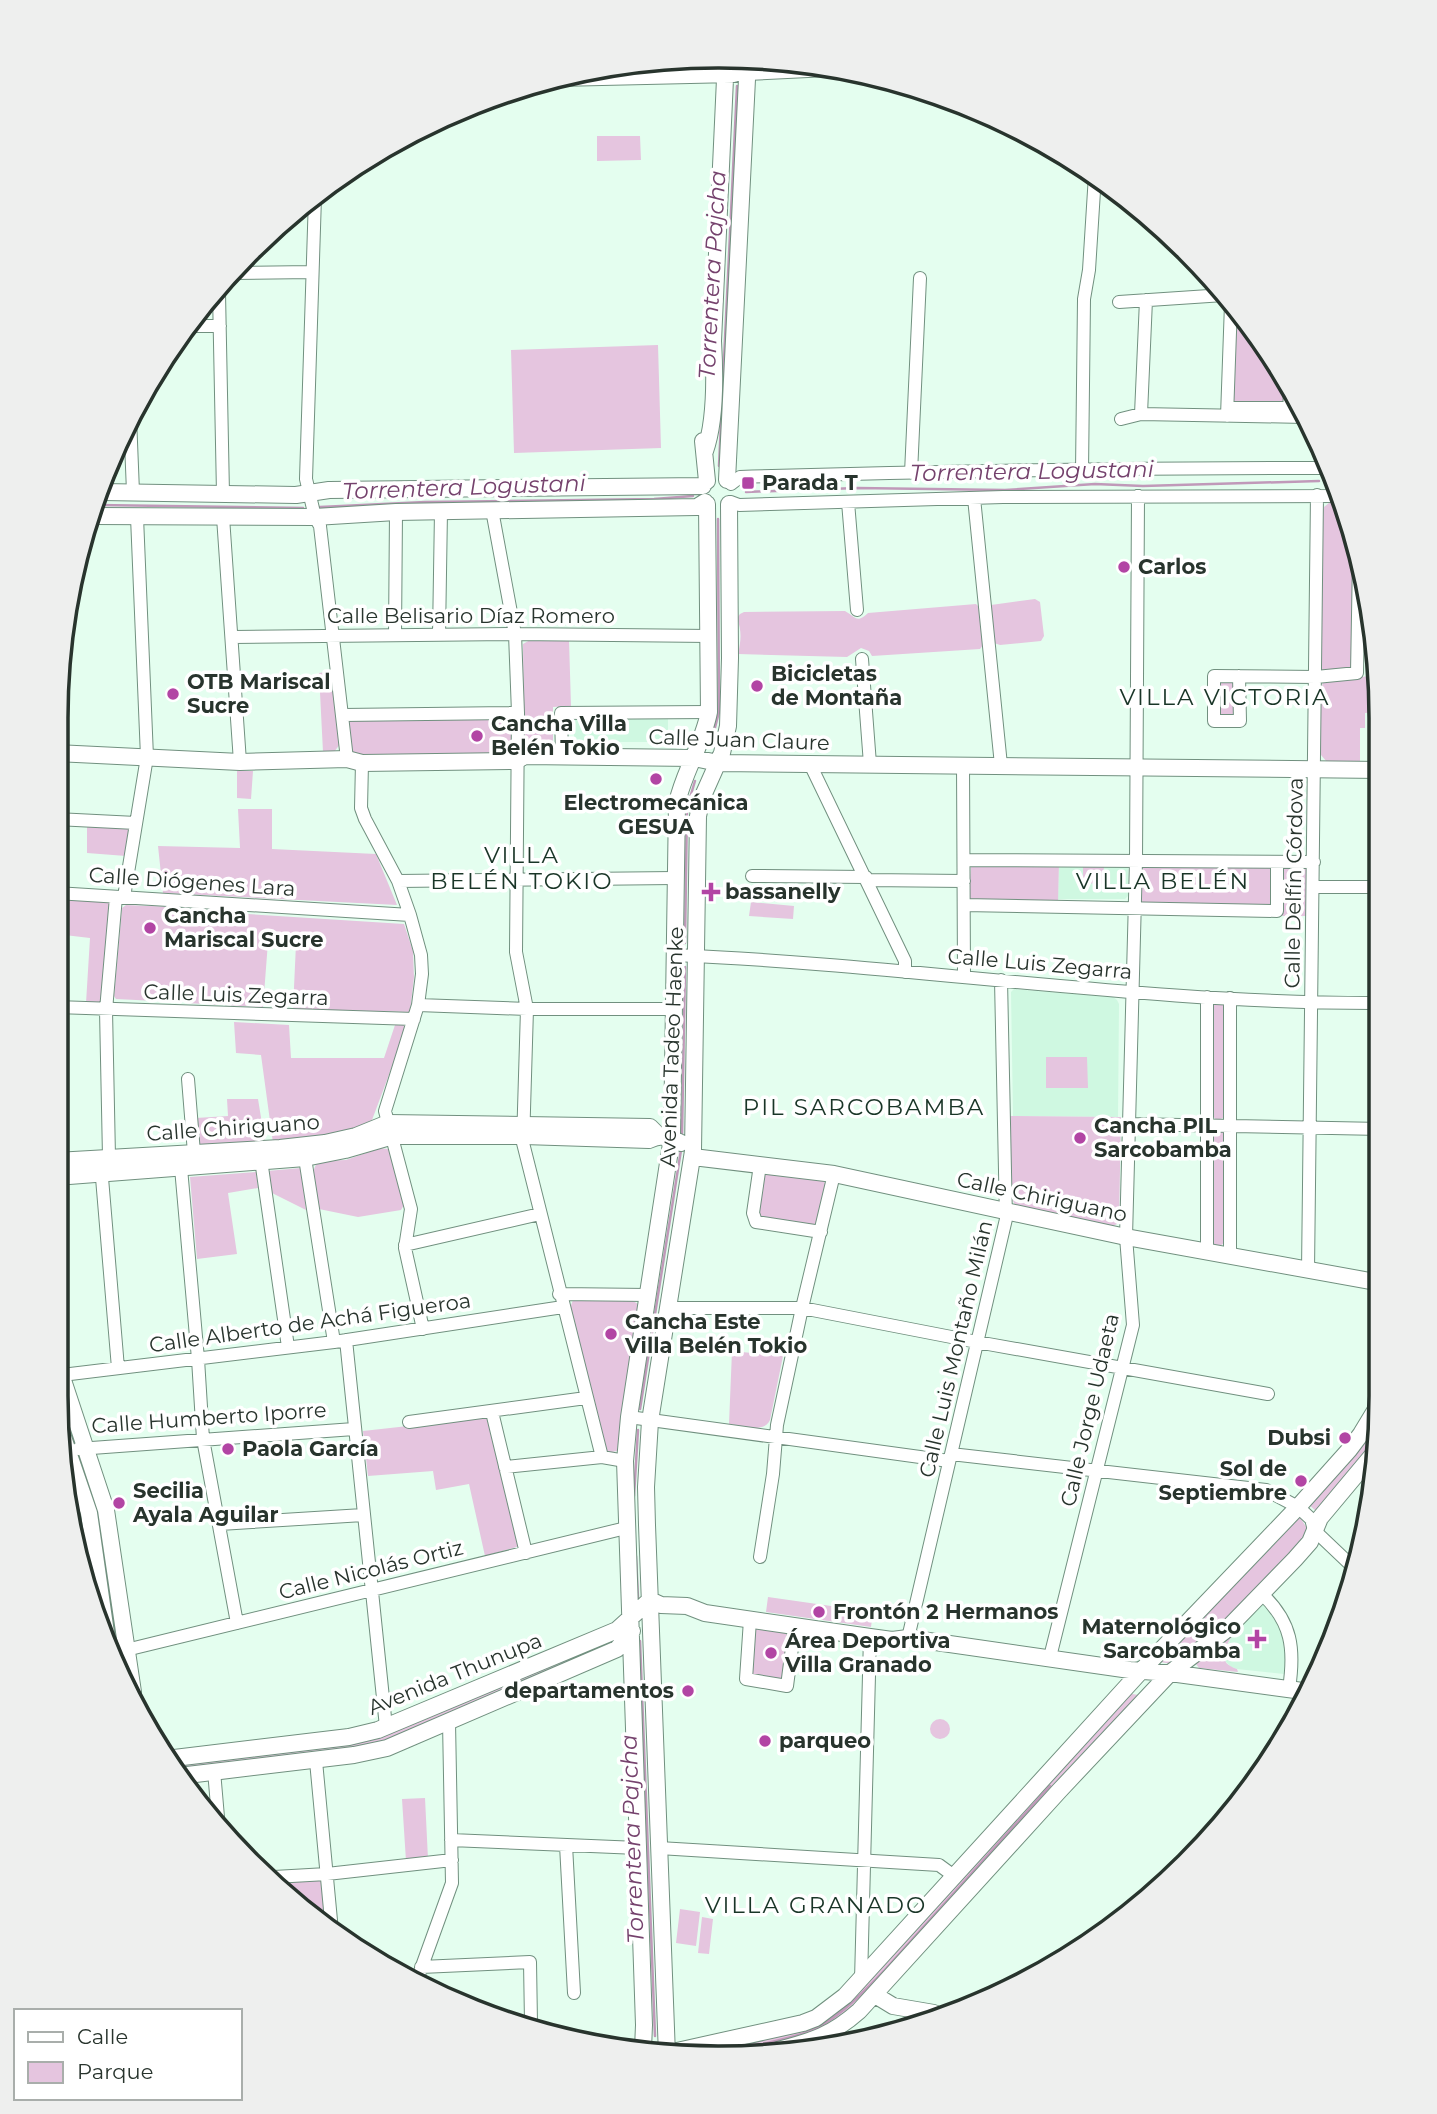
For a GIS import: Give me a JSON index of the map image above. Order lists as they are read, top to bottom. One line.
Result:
{"streets":{"main road":["Calle Juan Claure","Avenida Tadeo Haenke","Calle Chiriguano","Avenida Thunupa"],"street":["Calle Belisario Díaz Romero","Calle Diógenes Lara","Calle Delfín Córdova","Calle Luis Zegarra","Calle Alberto de Achá Figueroa","Calle Luis Montaño Milán","Calle Jorge Udaeta","Calle Humberto Iporre","Calle Nicolás Ortiz"]},"crossings":[["Calle Belisario Díaz Romero","Avenida Tadeo Haenke"],["Calle Juan Claure","Calle Delfín Córdova"],["Calle Juan Claure","Avenida Tadeo Haenke"],["Calle Juan Claure","Calle Jorge Udaeta"],["Calle Delfín Córdova","Calle Luis Zegarra"],["Calle Delfín Córdova","Calle Chiriguano"],["Calle Luis Zegarra","Avenida Tadeo Haenke"],["Calle Luis Zegarra","Calle Luis Montaño Milán"],["Calle Luis Zegarra","Calle Jorge Udaeta"],["Avenida Tadeo Haenke","Calle Chiriguano"],["Avenida Tadeo Haenke","Calle Nicolás Ortiz"],["Avenida Tadeo Haenke","Avenida Thunupa"],["Calle Chiriguano","Calle Luis Montaño Milán"],["Calle Chiriguano","Calle Jorge Udaeta"]],"districts":["VILLA VICTORIA","VILLA BELÉN TOKIO","VILLA BELÉN","PIL SARCOBAMBA","VILLA GRANADO"],"water":["Torrentera Pajcha","Torrentera Logustani"],"places":{"transit":["Parada T"],"other":["Carlos","Bicicletas de Montaña","OTB Mariscal Sucre","Cancha Villa Belén Tokio","Electromecánica GESUA","Cancha Mariscal Sucre","Cancha PIL Sarcobamba","Cancha Este Villa Belén Tokio","Dubsi","Paola García","Sol de Septiembre","Secilia Ayala Aguilar","Frontón 2 Hermanos","Área Deportiva Villa Granado","departamentos","parqueo"],"health":["bassanelly","Maternológico Sarcobamba"]},"legend":["Calle","Parque"]}
